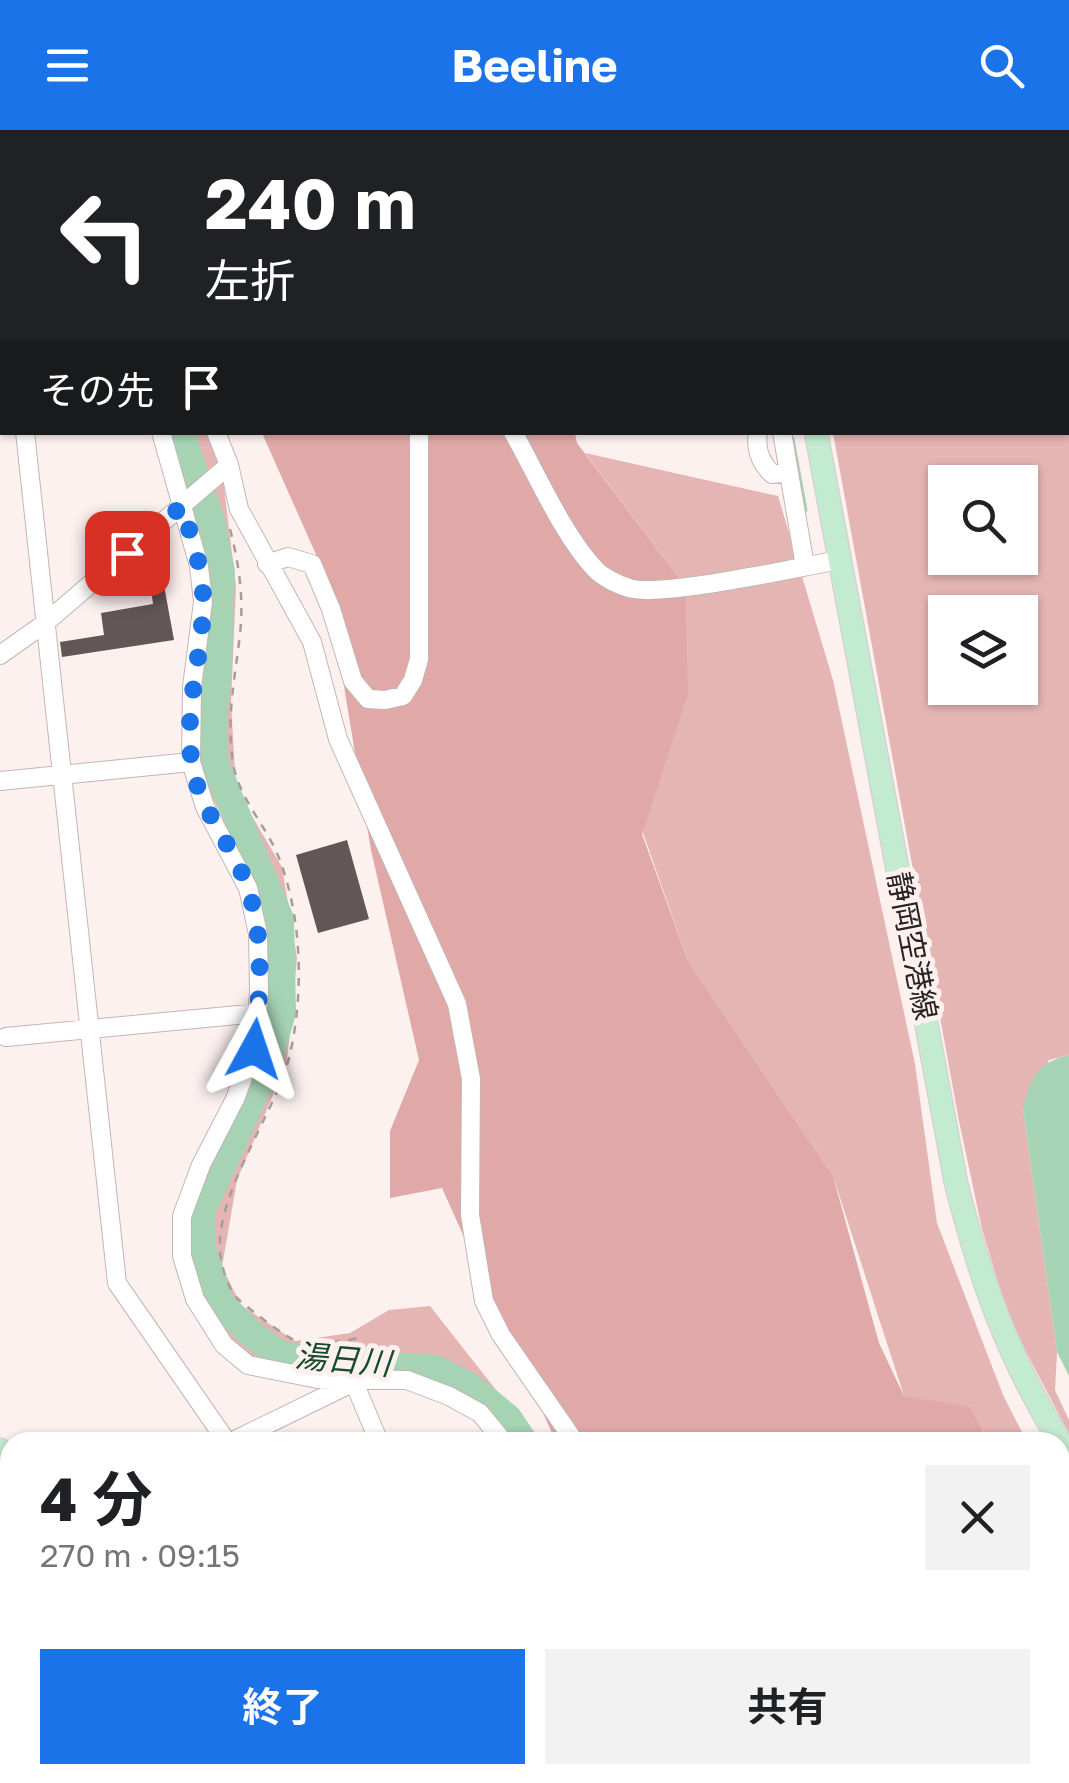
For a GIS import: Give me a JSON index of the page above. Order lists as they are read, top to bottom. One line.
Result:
{"streets":{"main road":["静岡空港線"]},"water":["湯日川"],"page":{"header":"Beeline","turn":["240 m","左折"],"then":"その先","heading":["4 分","270 m · 09:15"],"buttons":["終了","共有"]}}
